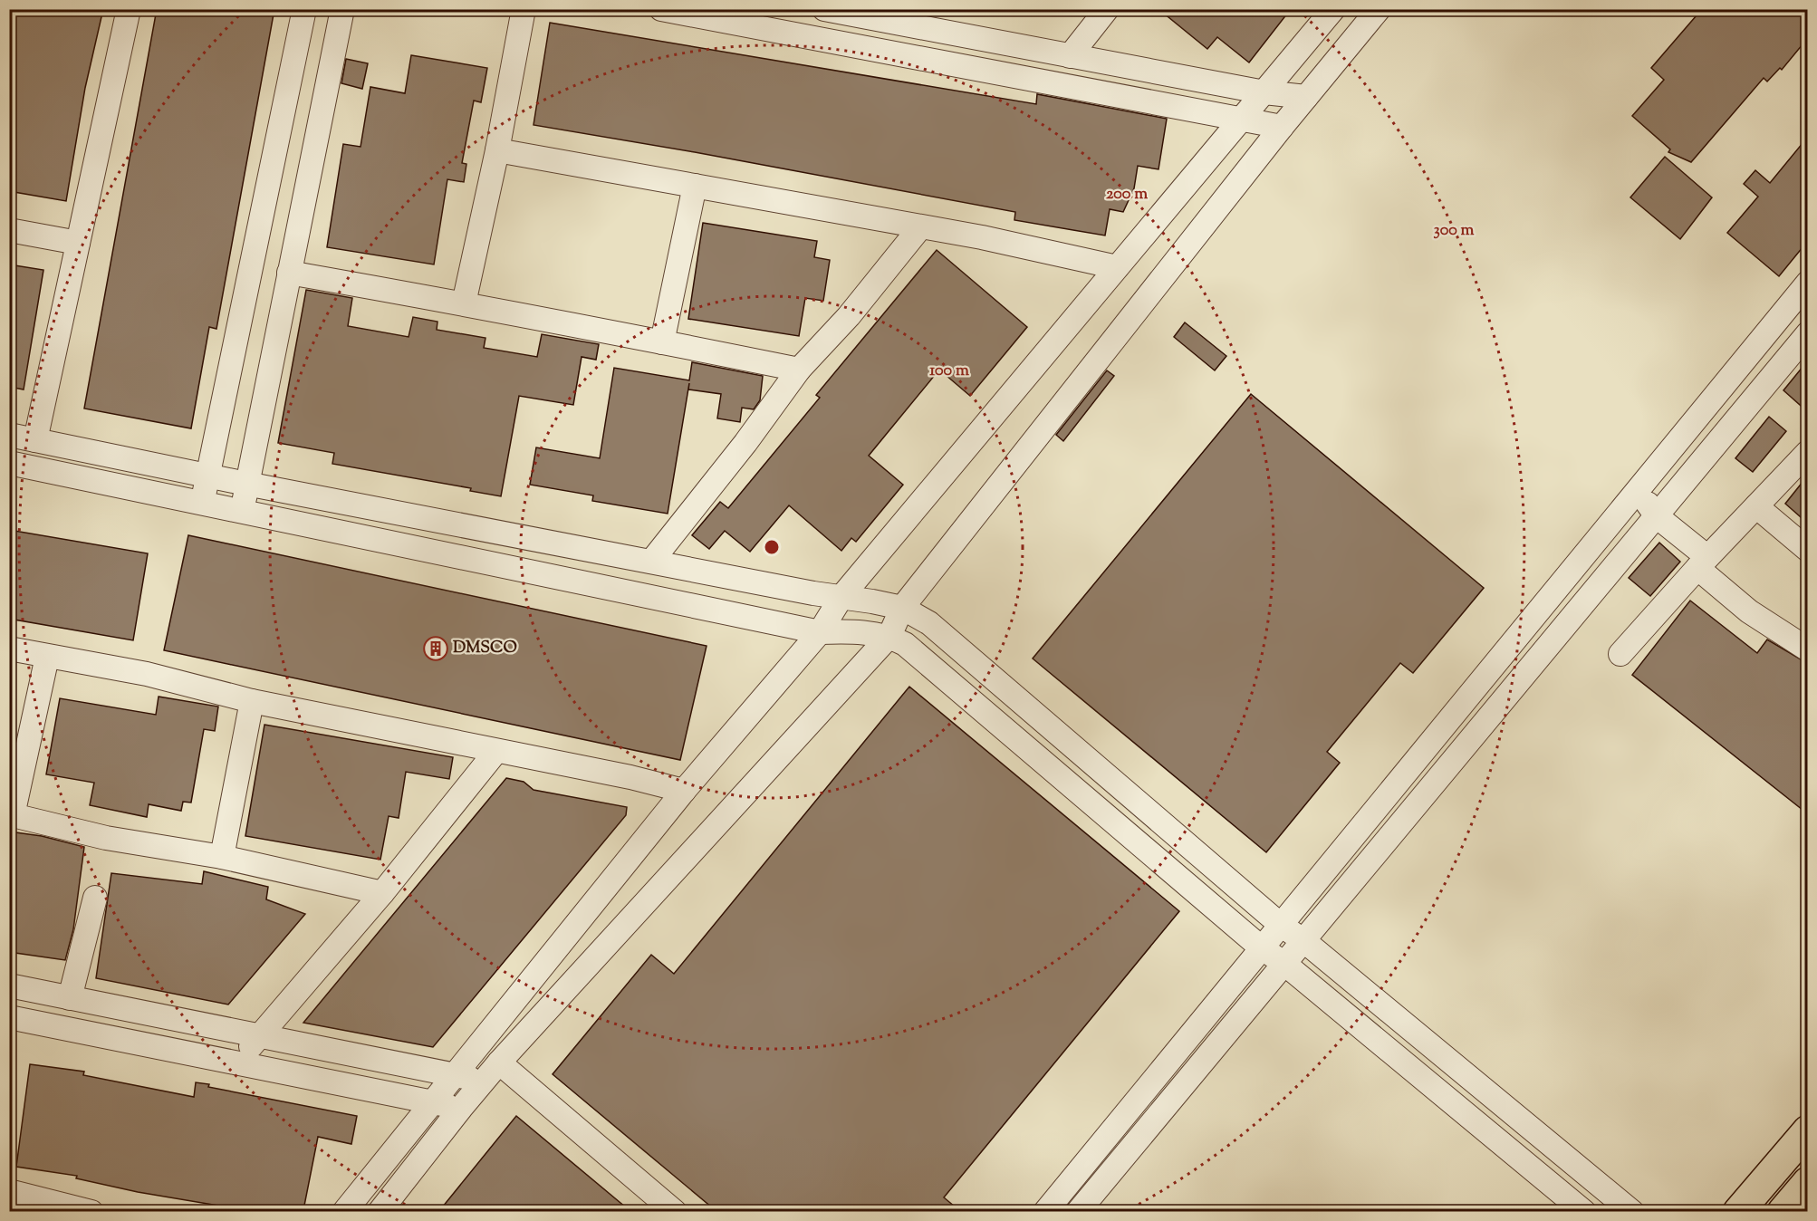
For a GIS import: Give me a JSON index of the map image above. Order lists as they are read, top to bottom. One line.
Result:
{"places":{"building":["DMSCO"]},"rings":["200 m","300 m","100 m"]}
